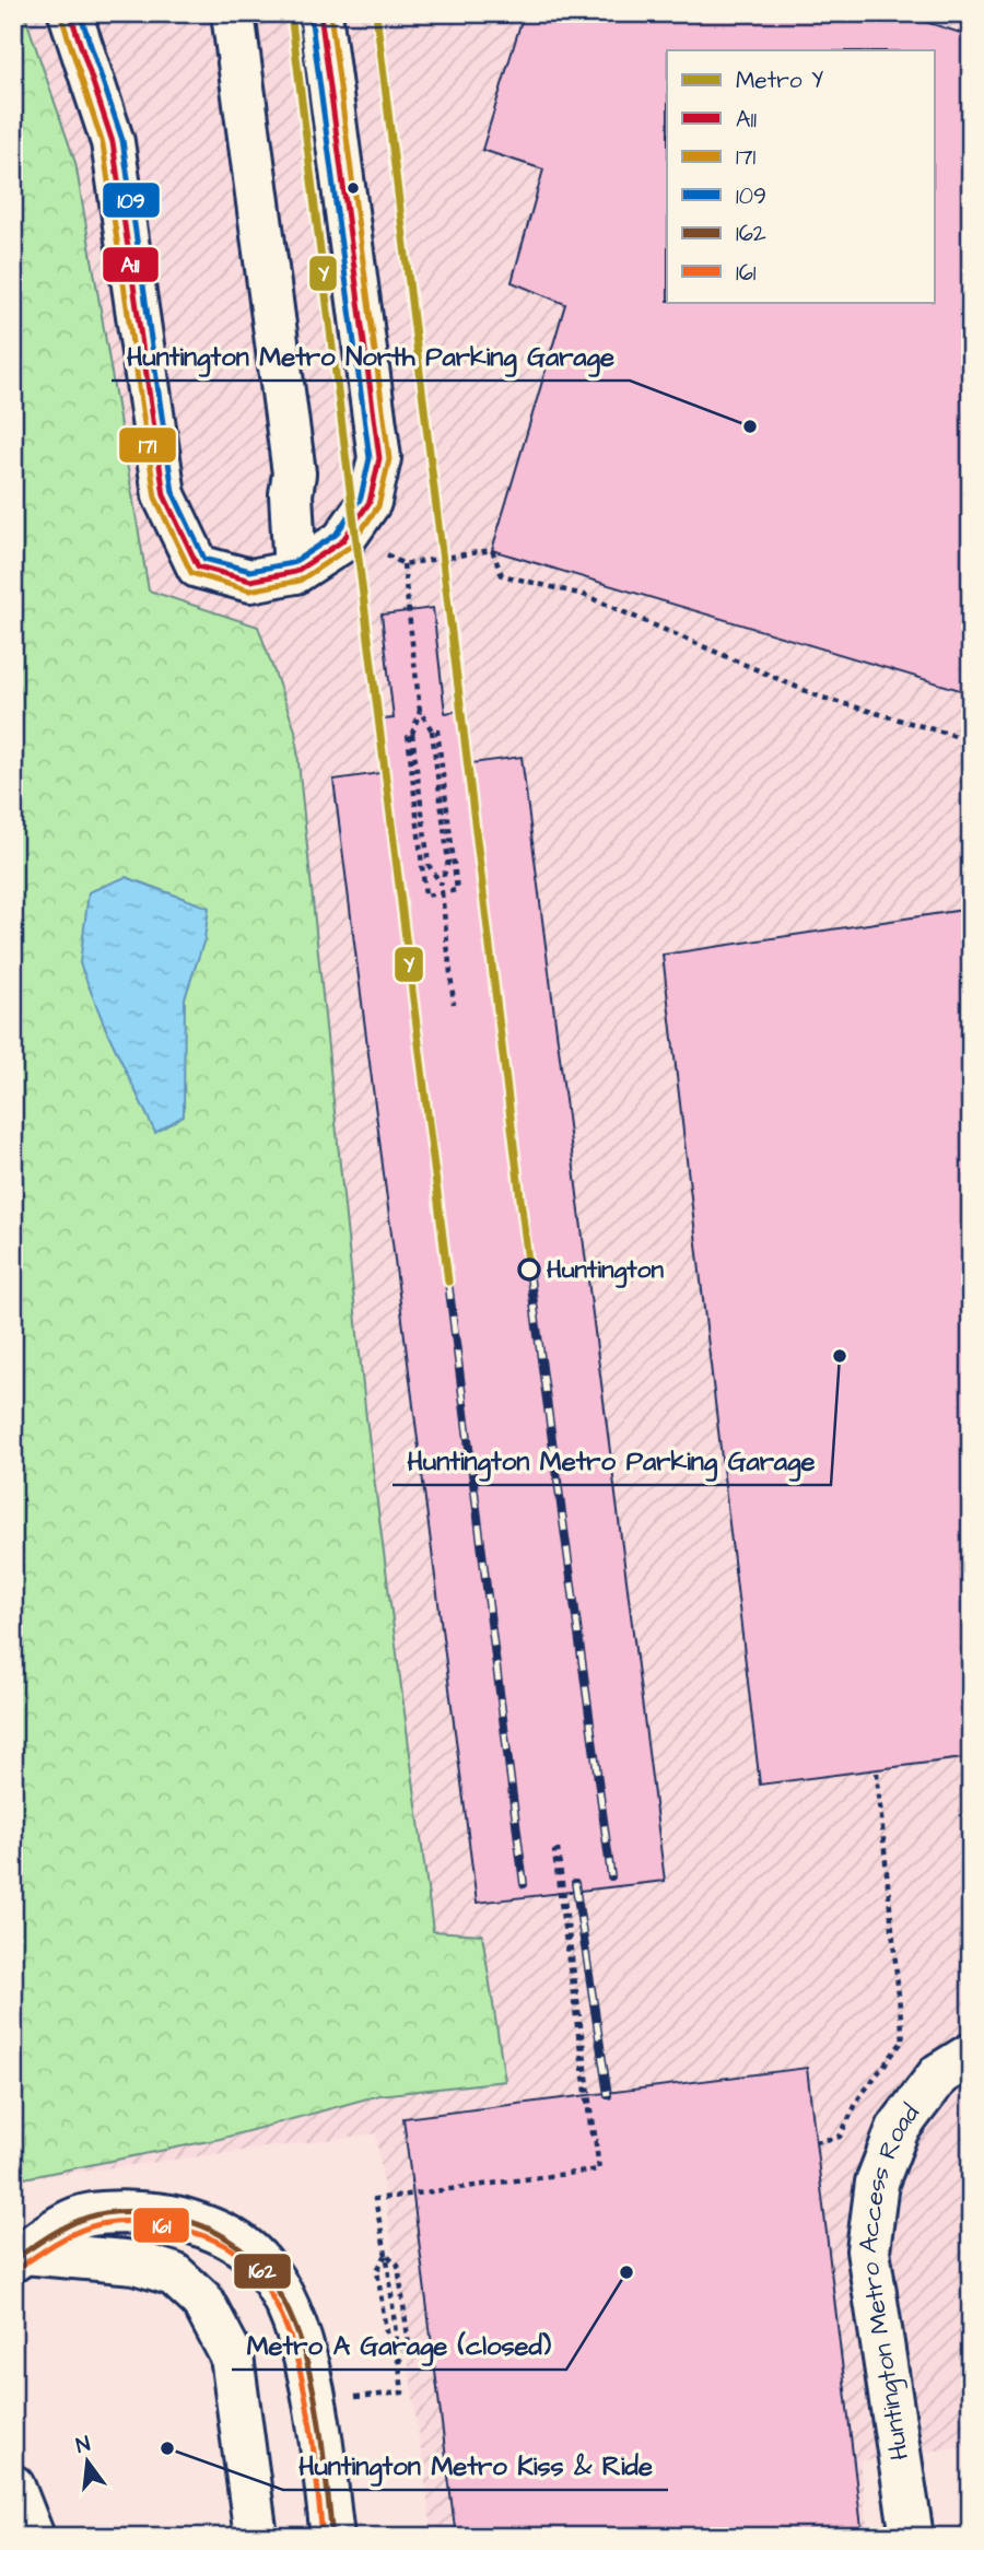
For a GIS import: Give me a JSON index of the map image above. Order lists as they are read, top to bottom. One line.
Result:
{"streets":{"lane":["Huntington Metro Access Road"]},"places":["Huntington Metro North Parking Garage","Huntington","Huntington Metro Parking Garage","Metro A Garage (closed)","Huntington Metro Kiss & Ride"],"lines":["metro line Y","transit line A11","transit line 171","transit line 109","transit line 162","transit line 161"],"legend":["Metro Y","A11","171","109","162","161"],"north":"top"}
